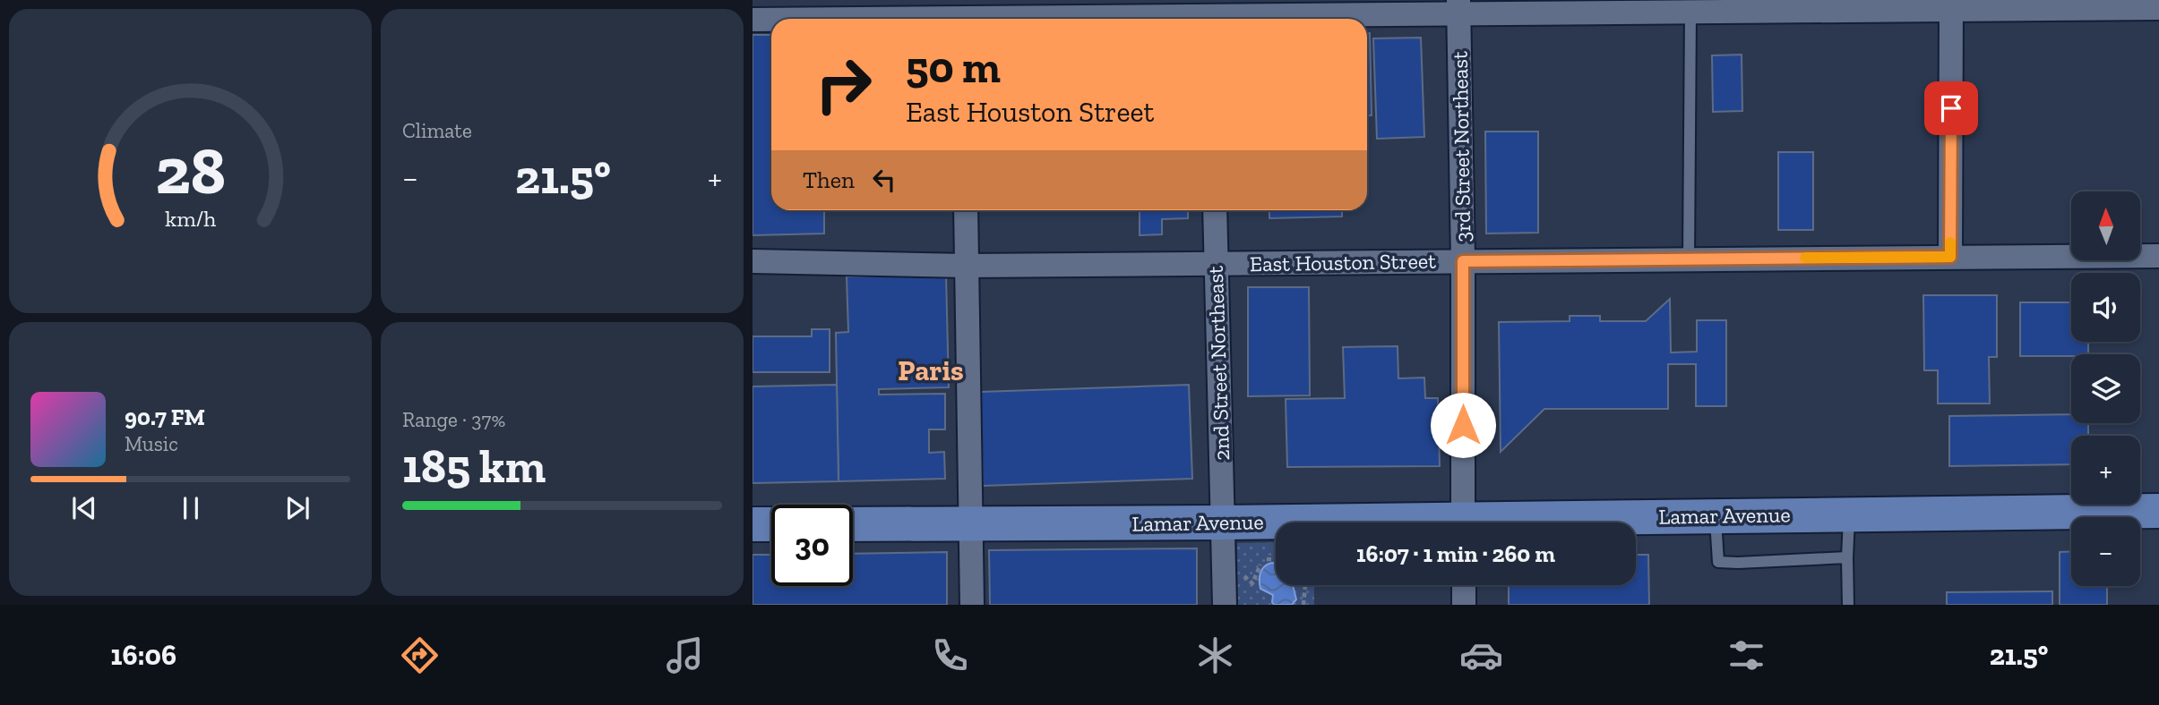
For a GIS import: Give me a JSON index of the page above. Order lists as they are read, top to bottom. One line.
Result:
{"streets":{"main road":["Lamar Avenue"],"street":["3rd Street Northeast","East Houston Street","2nd Street Northeast"]},"crossings":[["3rd Street Northeast","East Houston Street"],["East Houston Street","2nd Street Northeast"],["2nd Street Northeast","Lamar Avenue"]],"districts":["Paris"],"north":"top","page":{"tile":["Climate",["Range · 37%","185 km"]],"turn":["50 m","East Houston Street"],"then":"Then","heat":["−","21.5°","+"],"map_buttons":["+","−"],"song":["90.7 FM","Music"],"limit":"30","trip":"16:07 · 1 min · 260 m","tabs":["16:06","21.5°"],"gauge":["28","km/h"]}}
